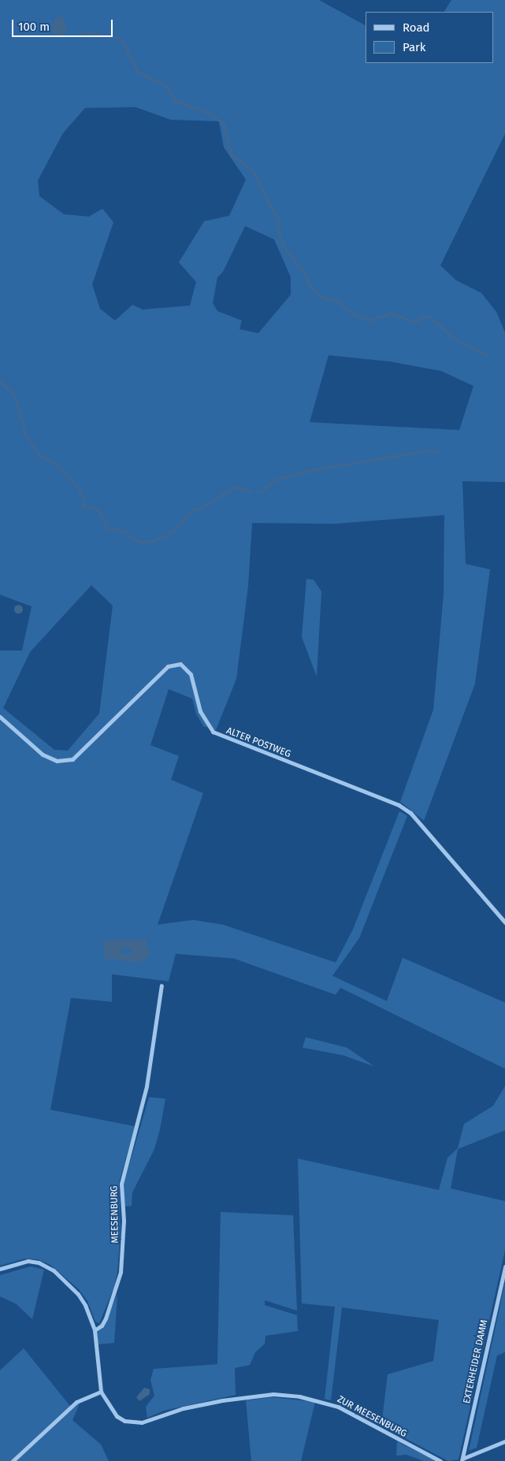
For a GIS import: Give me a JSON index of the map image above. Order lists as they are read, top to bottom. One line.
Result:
{"streets":{"street":["ALTER POSTWEG","MEESENBURG","EXTERHEIDER DAMM","ZUR MEESENBURG"]},"legend":["Road","Park"],"scale_bar":"100 m"}
